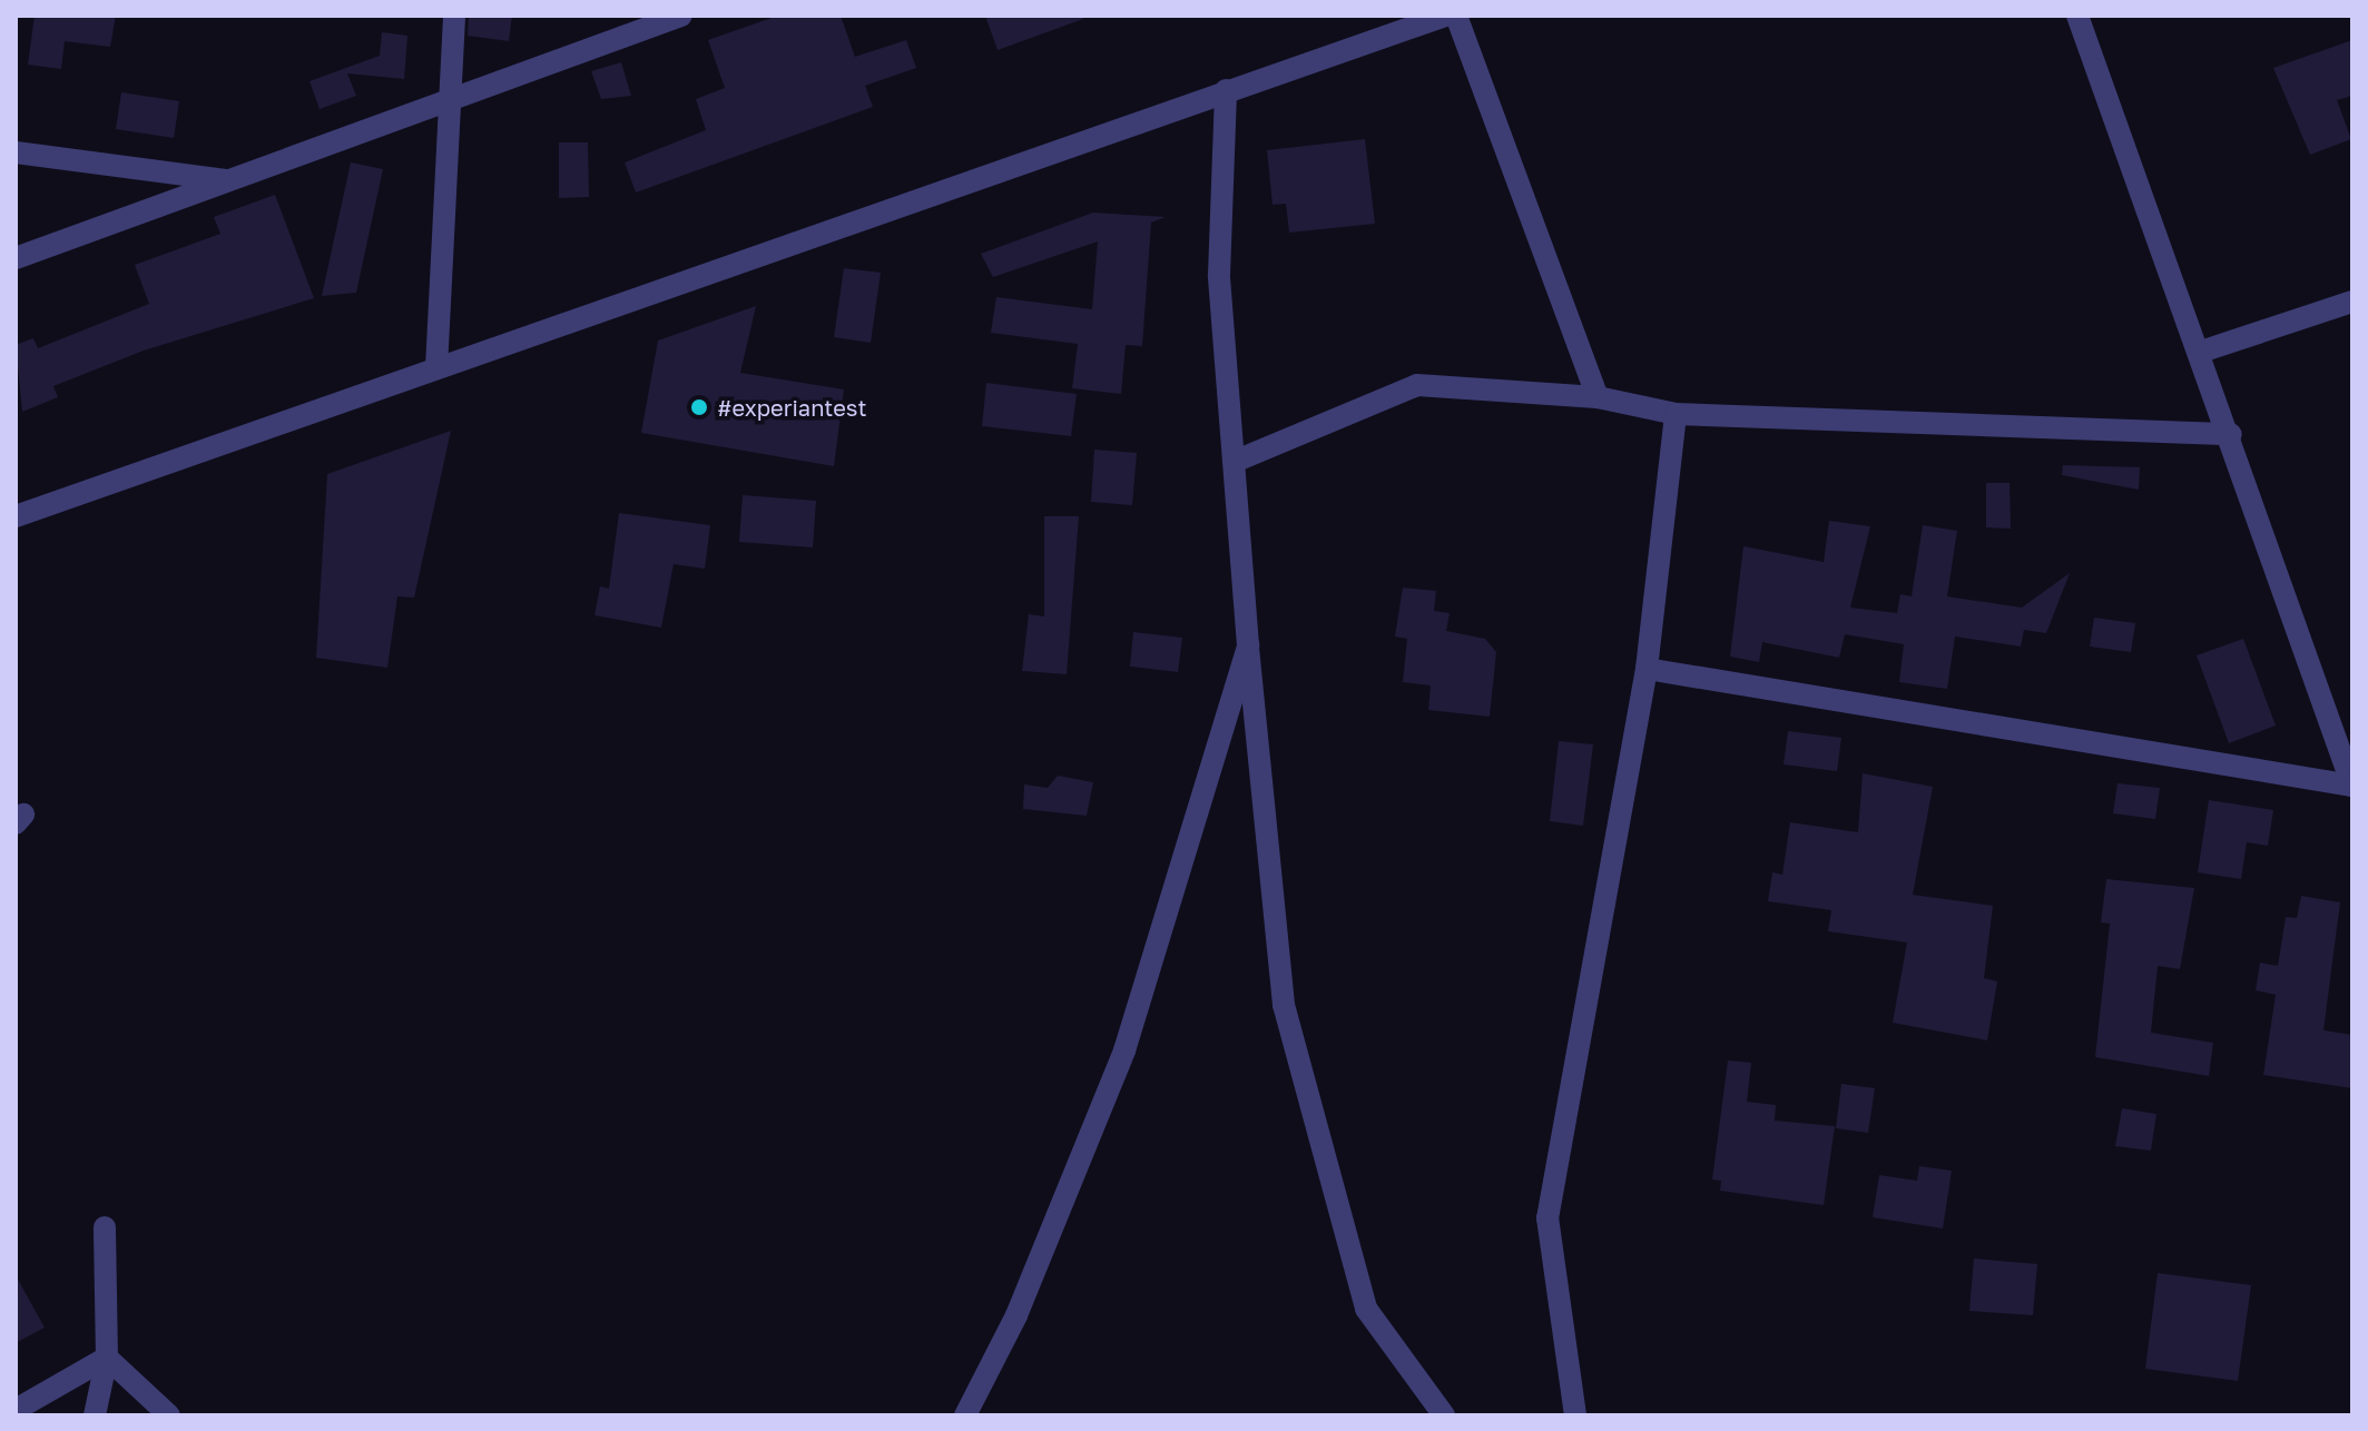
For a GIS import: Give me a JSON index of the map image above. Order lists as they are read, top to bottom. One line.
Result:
{"places":["#experiantest"]}
